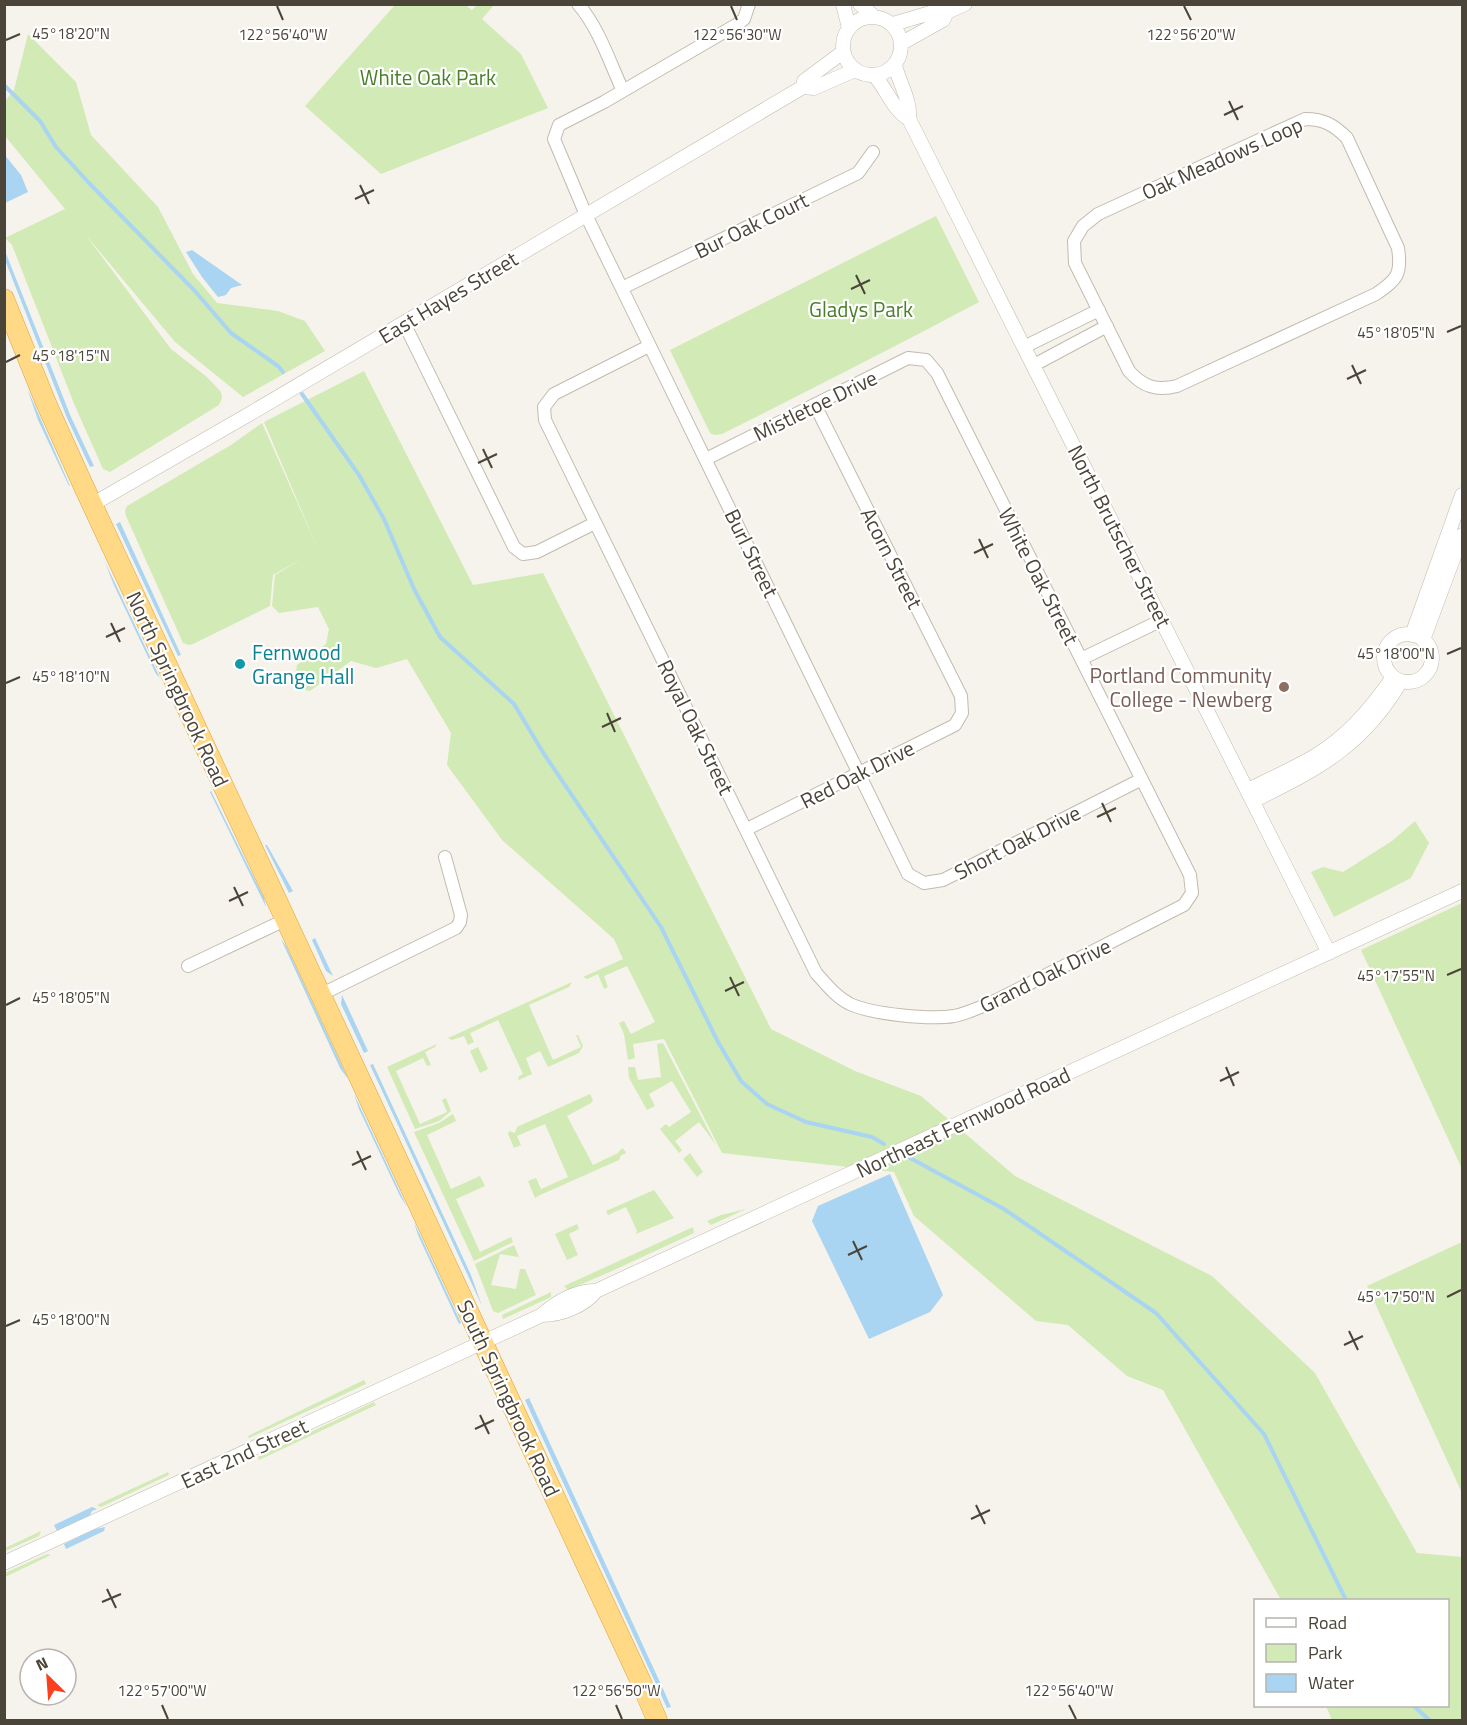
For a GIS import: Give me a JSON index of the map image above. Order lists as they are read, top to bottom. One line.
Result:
{"streets":{"highway":["North Springbrook Road","South Springbrook Road"],"street":["Oak Meadows Loop","Bur Oak Court","East Hayes Street","Mistletoe Drive","North Brutscher Street","Burl Street","Acorn Street","White Oak Street","Royal Oak Street","Red Oak Drive","Short Oak Drive","Grand Oak Drive","Northeast Fernwood Road","East 2nd Street"]},"crossings":[["Bur Oak Court","Burl Street"],["East Hayes Street","North Brutscher Street"],["East Hayes Street","Burl Street"],["East Hayes Street","North Springbrook Road"],["Mistletoe Drive","Burl Street"],["Mistletoe Drive","Acorn Street"],["Mistletoe Drive","White Oak Street"],["North Brutscher Street","Northeast Fernwood Road"],["Burl Street","Royal Oak Street"],["Burl Street","Red Oak Drive"],["Burl Street","Short Oak Drive"],["Acorn Street","Red Oak Drive"],["White Oak Street","Short Oak Drive"],["White Oak Street","Grand Oak Drive"],["North Springbrook Road","South Springbrook Road"],["Royal Oak Street","Red Oak Drive"],["Royal Oak Street","Grand Oak Drive"],["Northeast Fernwood Road","South Springbrook Road"],["Northeast Fernwood Road","East 2nd Street"],["South Springbrook Road","East 2nd Street"]],"parks":["White Oak Park","Gladys Park"],"places":["Fernwood Grange Hall","Portland Community College - Newberg"],"legend":["Road","Park","Water"],"north":"top left","coordinates":["45°18'20\"N","122°56'40\"W","122°56'30\"W","122°56'20\"W","45°18'05\"N","45°18'15\"N","45°18'00\"N","45°18'10\"N","45°17'55\"N","45°17'50\"N","122°57'00\"W","122°56'50\"W"]}
